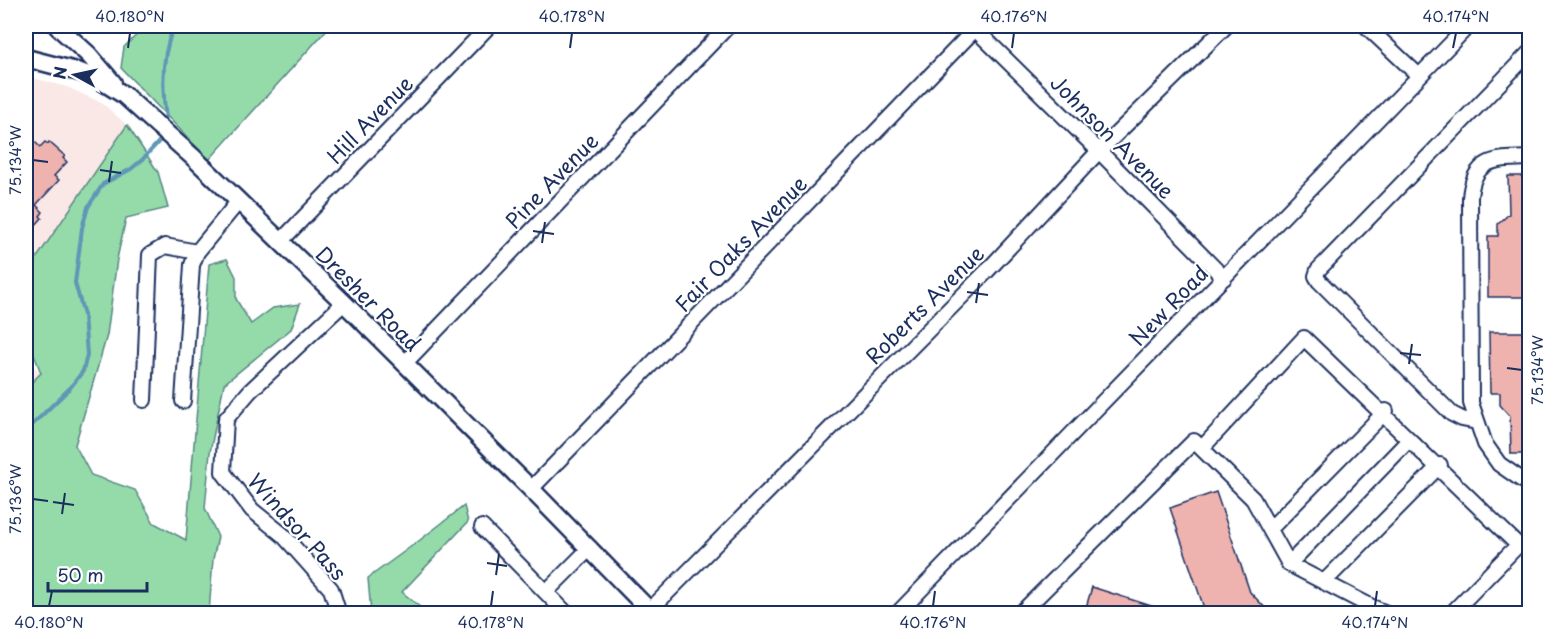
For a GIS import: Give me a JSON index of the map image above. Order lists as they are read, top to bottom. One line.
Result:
{"streets":{"main road":["Dresher Road"],"street":["Hill Avenue","Johnson Avenue","Pine Avenue","Fair Oaks Avenue","Roberts Avenue","New Road","Windsor Pass"]},"crossings":[["Hill Avenue","Dresher Road"],["Johnson Avenue","Fair Oaks Avenue"],["Johnson Avenue","Roberts Avenue"],["Johnson Avenue","New Road"],["Pine Avenue","Dresher Road"],["Fair Oaks Avenue","Dresher Road"],["Dresher Road","Roberts Avenue"],["Dresher Road","Windsor Pass"]],"scale_bar":"50 m","north":"left","coordinates":["40.180°N","40.178°N","40.176°N","40.174°N","75.134°W","75.136°W"]}
